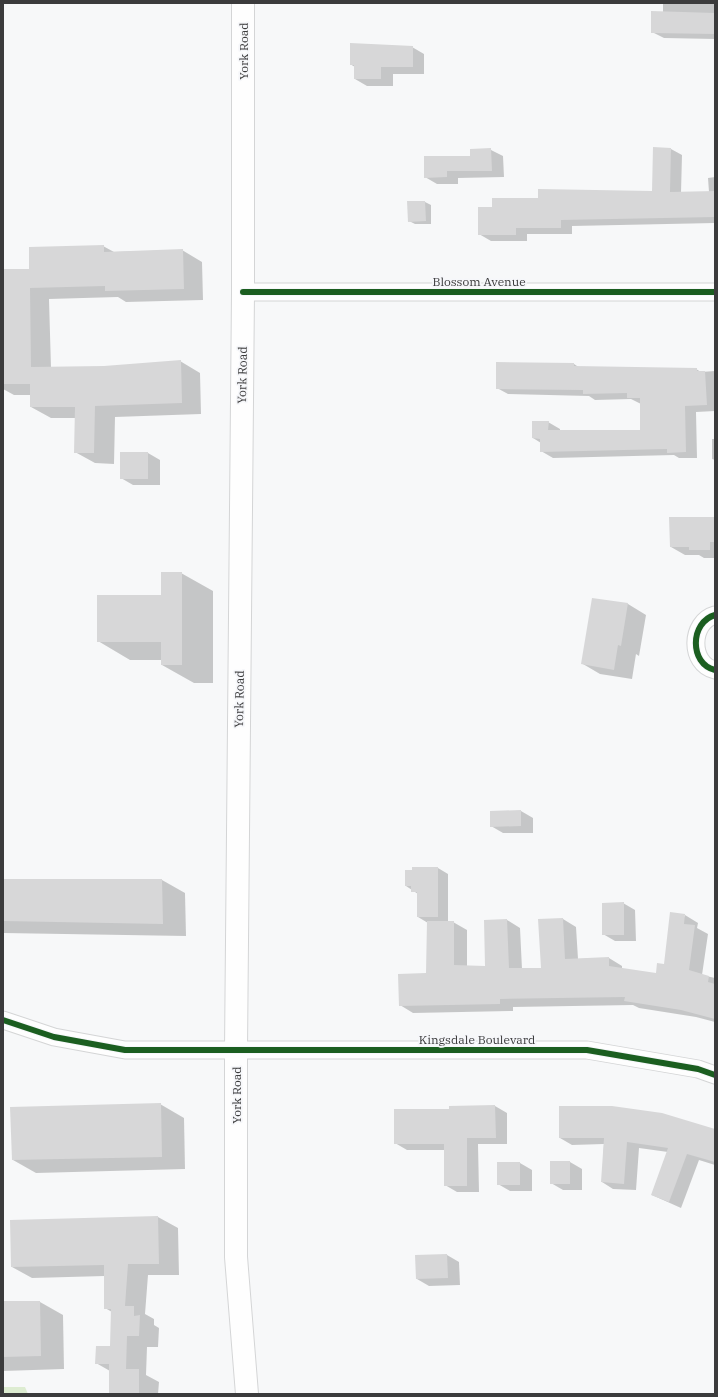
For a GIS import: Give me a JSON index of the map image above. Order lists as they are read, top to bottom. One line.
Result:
{"streets":{"main road":["York Road"],"street":["Blossom Avenue","Kingsdale Boulevard"]},"crossings":[["York Road","Blossom Avenue"],["York Road","Kingsdale Boulevard"]]}
